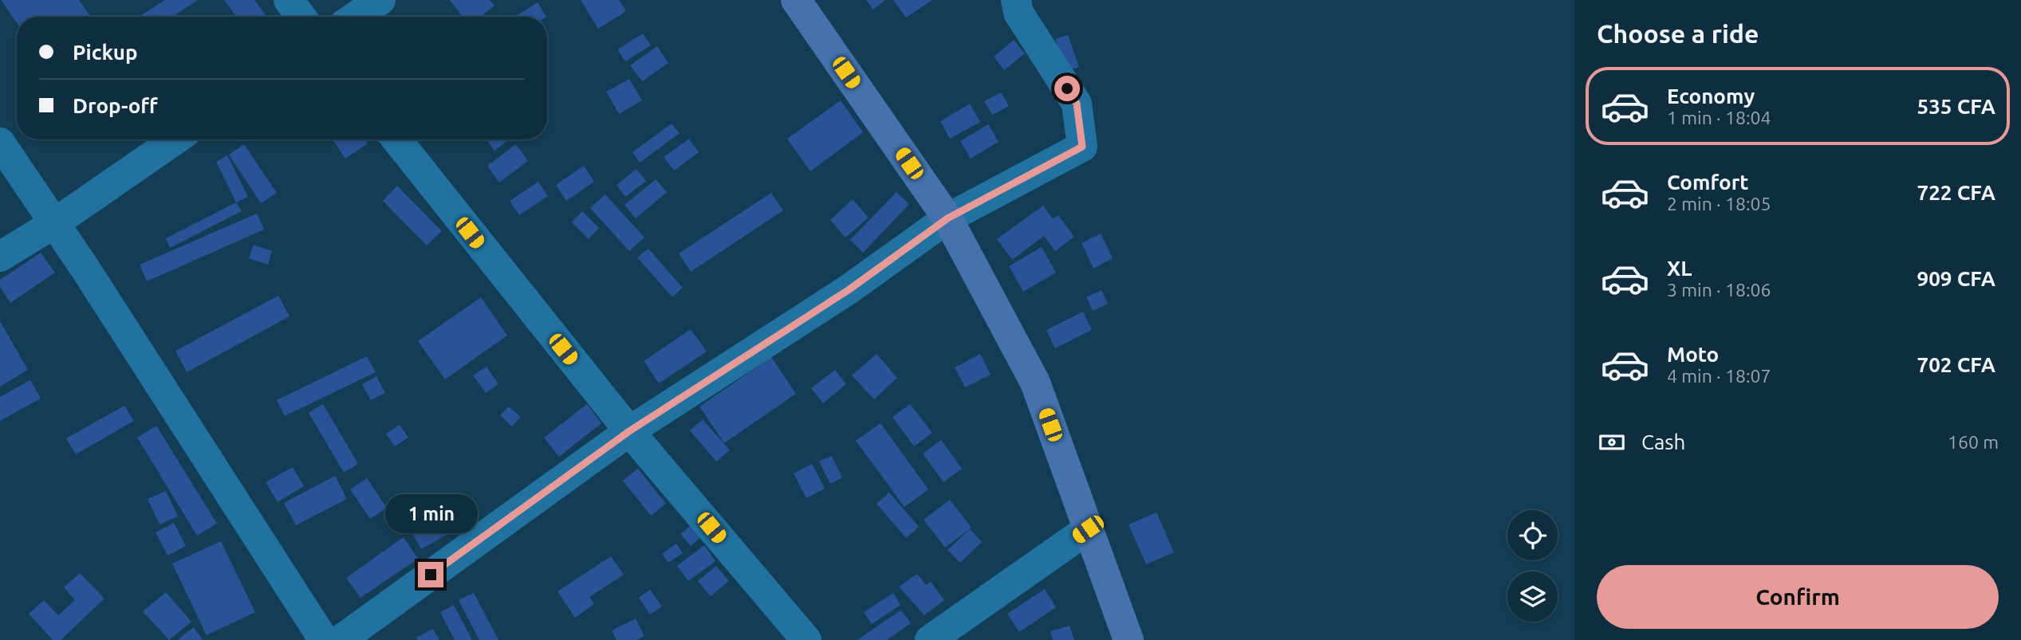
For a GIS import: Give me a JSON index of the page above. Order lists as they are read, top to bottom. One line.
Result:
{"page":{"heading":"Choose a ride","banner":["Pickup","Drop-off"],"list":[{"name":"Economy","note":"1 min · 18:04","value":"535 CFA"},{"name":"Comfort","note":"2 min · 18:05","value":"722 CFA"},{"name":"XL","note":"3 min · 18:06","value":"909 CFA"},{"name":"Moto","note":"4 min · 18:07","value":"702 CFA"}],"pay":["Cash","160 m"],"bubble":"1 min","buttons":"Confirm"}}
